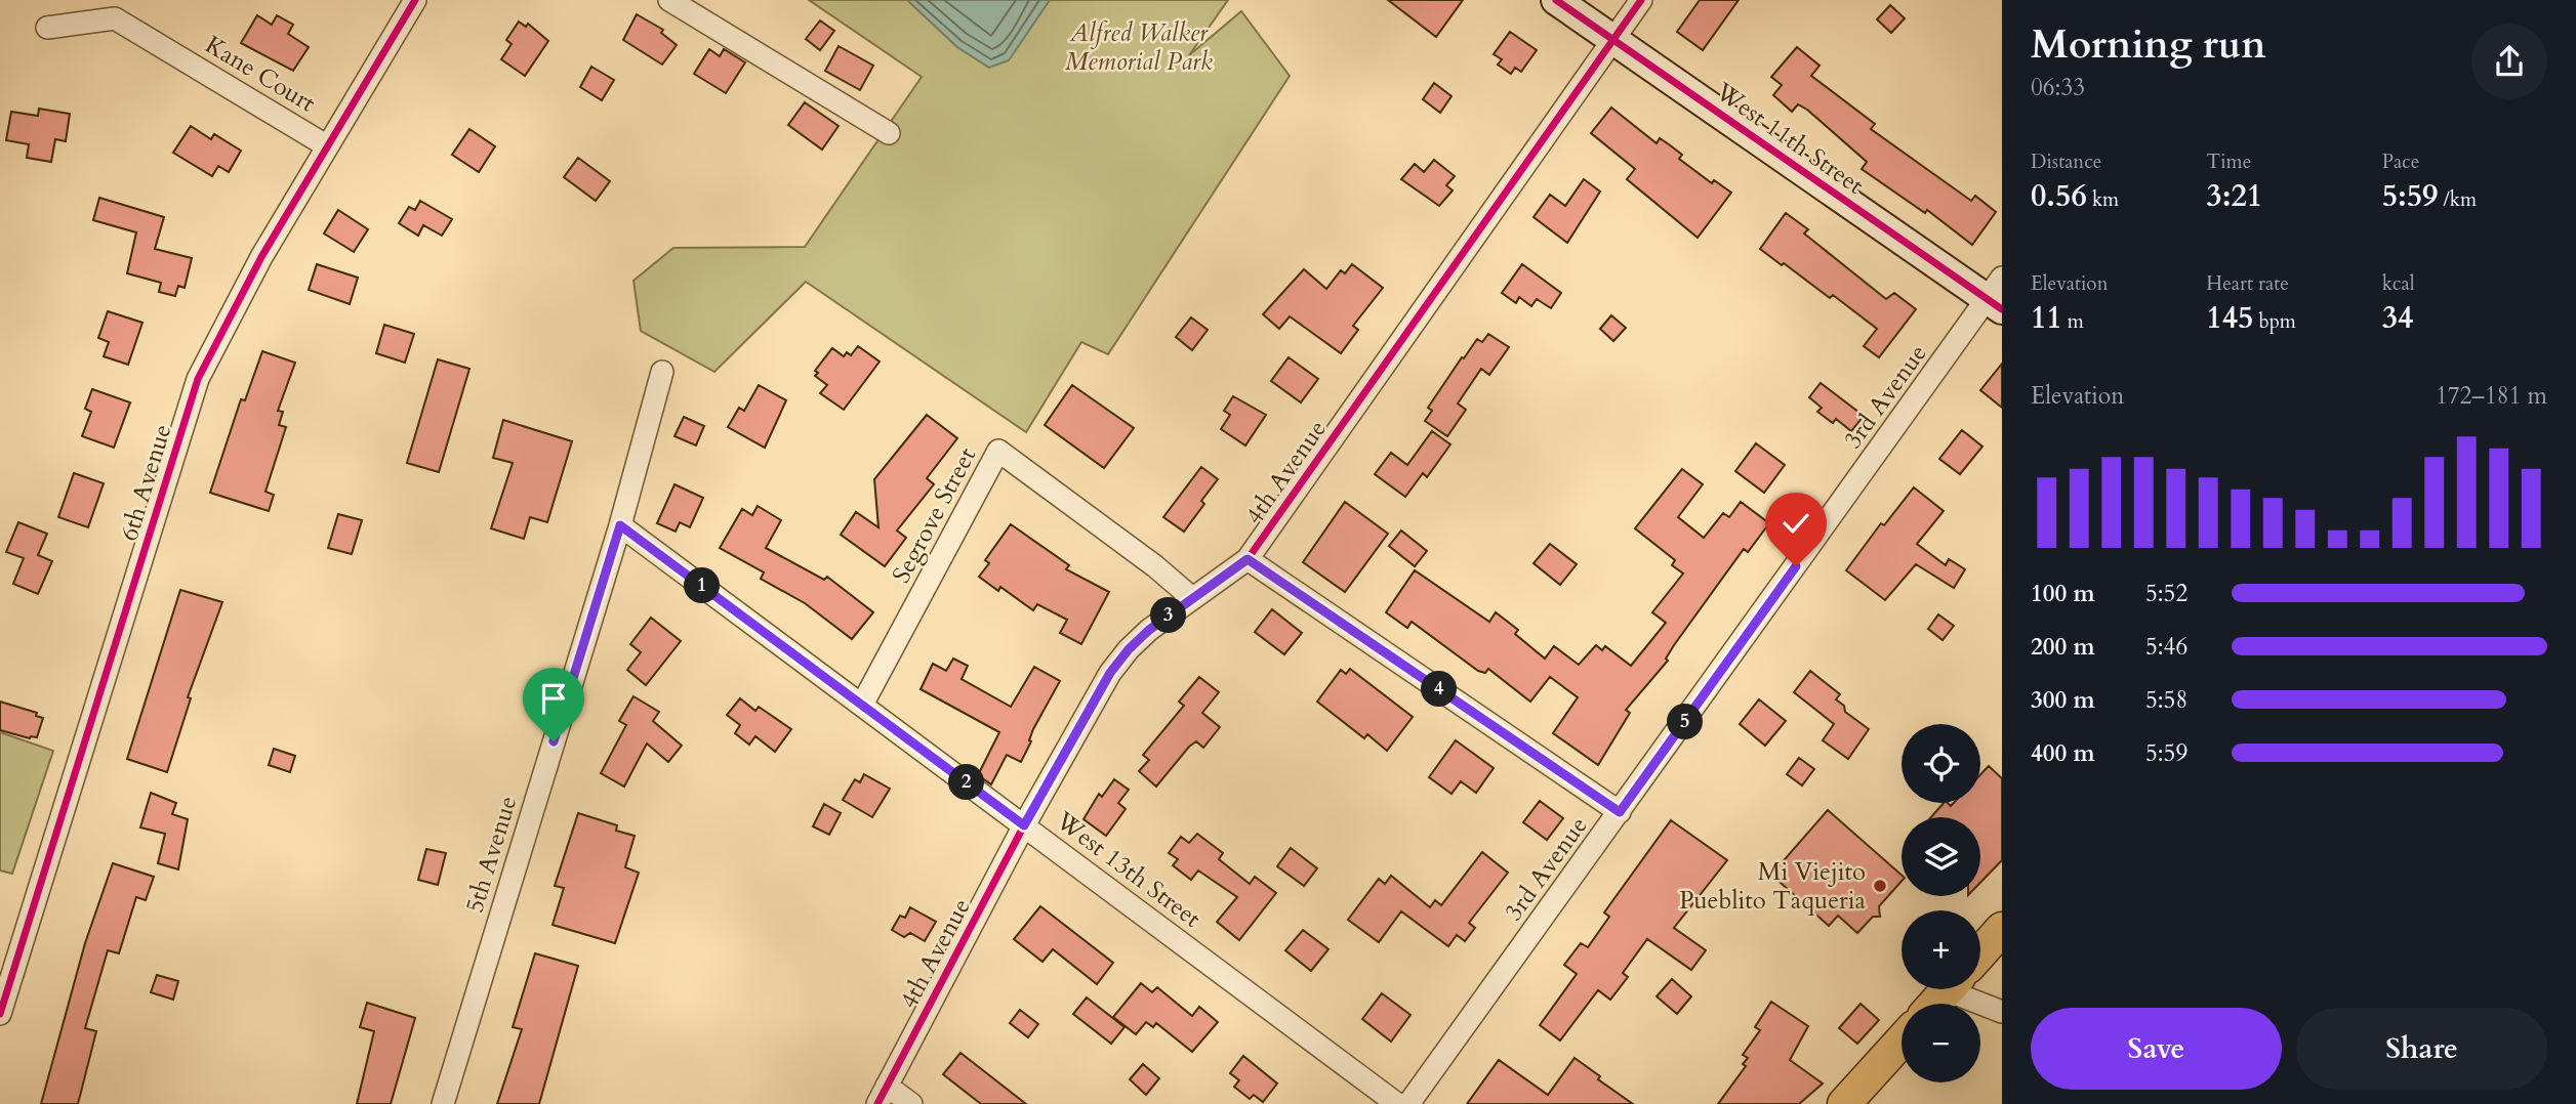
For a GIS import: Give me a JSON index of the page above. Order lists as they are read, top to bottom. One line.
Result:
{"streets":{"street":["Kane Court","West 11th Street","3rd Avenue","4th Avenue","6th Avenue","Segrove Street","5th Avenue","West 13th Street"]},"crossings":[["Kane Court","6th Avenue"],["West 11th Street","3rd Avenue"],["West 11th Street","4th Avenue"],["4th Avenue","Segrove Street"],["4th Avenue","West 13th Street"],["Segrove Street","West 13th Street"],["5th Avenue","West 13th Street"]],"parks":["Alfred Walker Memorial Park"],"places":["Mi Viejito Pueblito Taqueria"],"page":{"heading":["Morning run","06:33"],"stats":[["Distance","0.56 km"],["Time","3:21"],["Pace","5:59 /km"],["Elevation","11 m"],["Heart rate","145 bpm"],["kcal","34"]],"chart":["Elevation","172–181 m"],"list":[{"name":"100 m","note":"5:52"},{"name":"200 m","note":"5:46"},{"name":"300 m","note":"5:58"},{"name":"400 m","note":"5:59"}],"pins":["1","3","4","5","2"],"map_buttons":["+","−"],"buttons":["Save","Share"]}}
